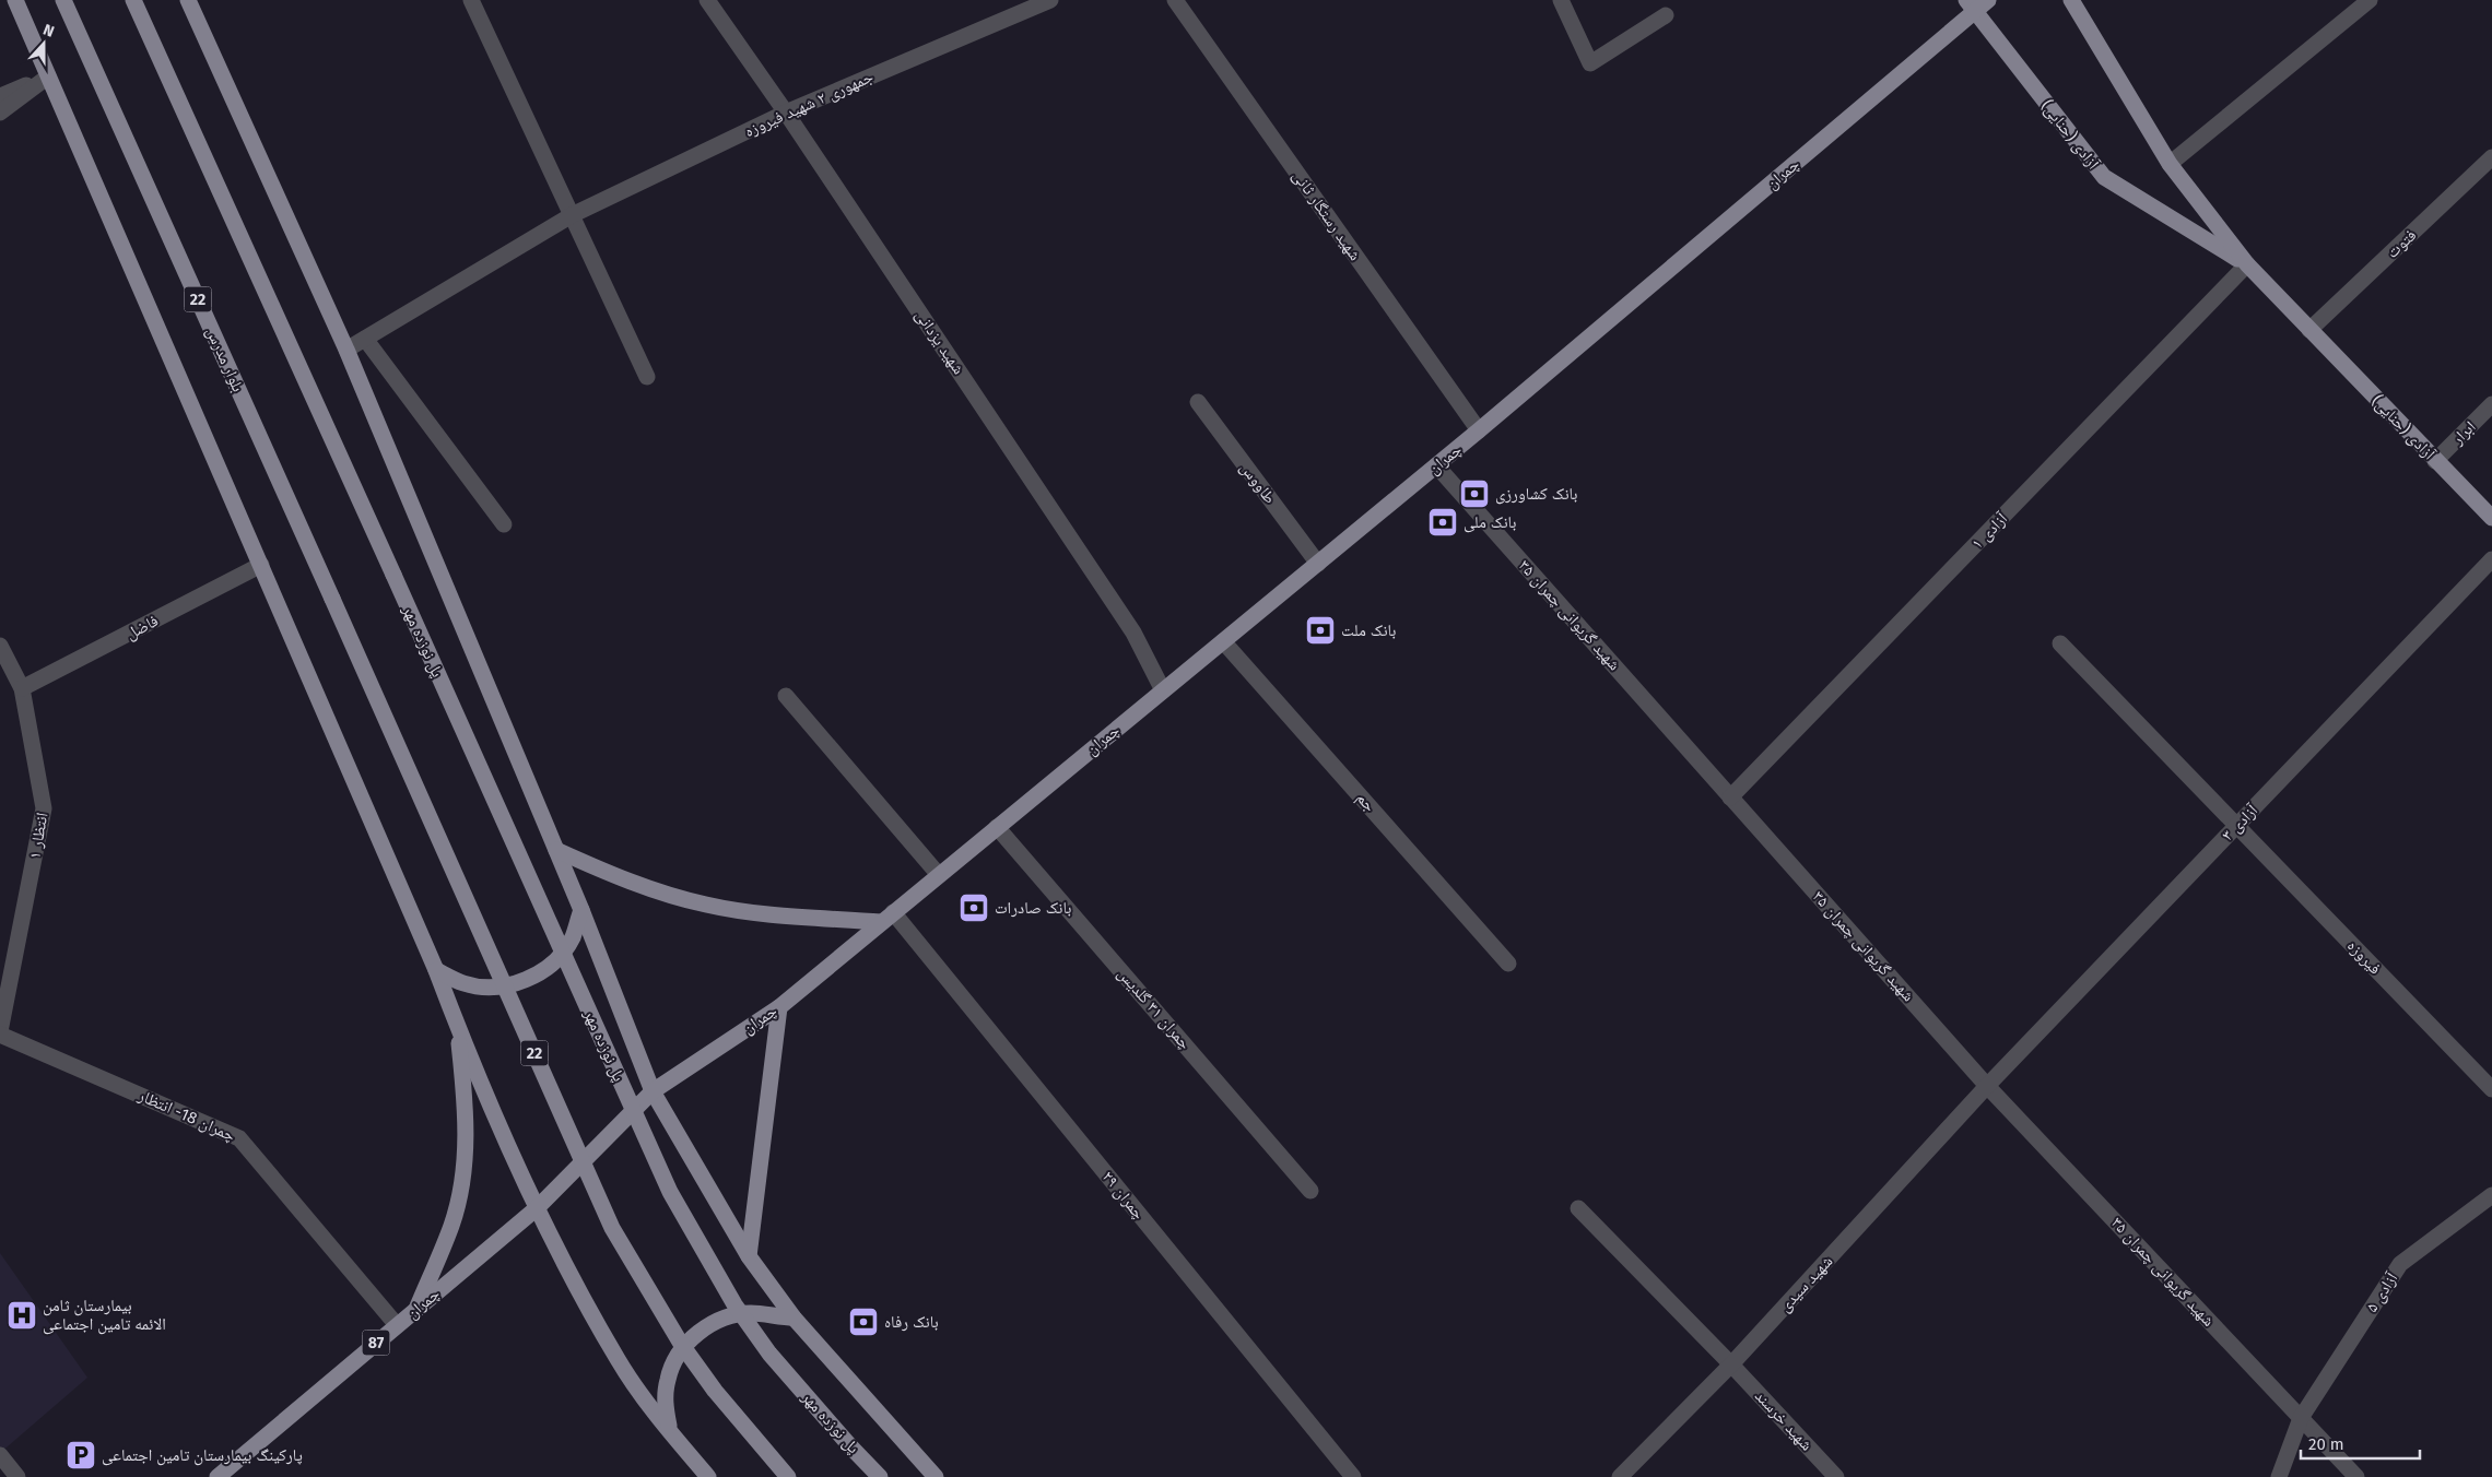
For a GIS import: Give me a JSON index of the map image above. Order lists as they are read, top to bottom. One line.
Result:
{"streets":{"main road":["آزادی (حنایی)","چمران","22","بلوار مدرس","پل نوزده مهر","87"],"street":["جمهوری ۲ شهید فیروزه","شهید رستگار ثانی","فتوت","شهید یزدانی","ابرار","طاووس","آزادی ۱","شهید گریوانی چمران ۳۵","فاضل","جم","آزادی ۳","انتظار ۱","فیروزه","چمران ۳۱ گلدیس","چمران 18- انتظار","چمران ۲۹","شهید سیدی","آزادی ۵","شهید خرسند"]},"crossings":[["جمهوری ۲ شهید فیروزه","شهید یزدانی"],["آزادی (حنایی)","چمران"],["آزادی (حنایی)","فتوت"],["آزادی (حنایی)","ابرار"],["آزادی (حنایی)","آزادی ۱"],["چمران","شهید رستگار ثانی"],["چمران","شهید یزدانی"],["چمران","طاووس"],["چمران","شهید گریوانی چمران ۳۵"],["چمران","جم"],["چمران","چمران ۳۱ گلدیس"],["چمران","چمران 18- انتظار"],["چمران","چمران ۲۹"],["آزادی ۱","شهید گریوانی چمران ۳۵"],["شهید گریوانی چمران ۳۵","آزادی ۳"],["شهید گریوانی چمران ۳۵","شهید سیدی"],["شهید گریوانی چمران ۳۵","آزادی ۵"],["فاضل","انتظار ۱"],["آزادی ۳","فیروزه"],["آزادی ۳","شهید سیدی"],["انتظار ۱","چمران 18- انتظار"],["شهید سیدی","شهید خرسند"]],"places":{"bank":["بانک کشاورزی","بانک ملی","بانک ملت","بانک صادرات","بانک رفاه"],"hospital":["بیمارستان ثامن الائمه تامین اجتماعی"],"parking":["پارکینگ بیمارستان تامین اجتماعی"]},"scale_bar":"20 m","north":"top"}
